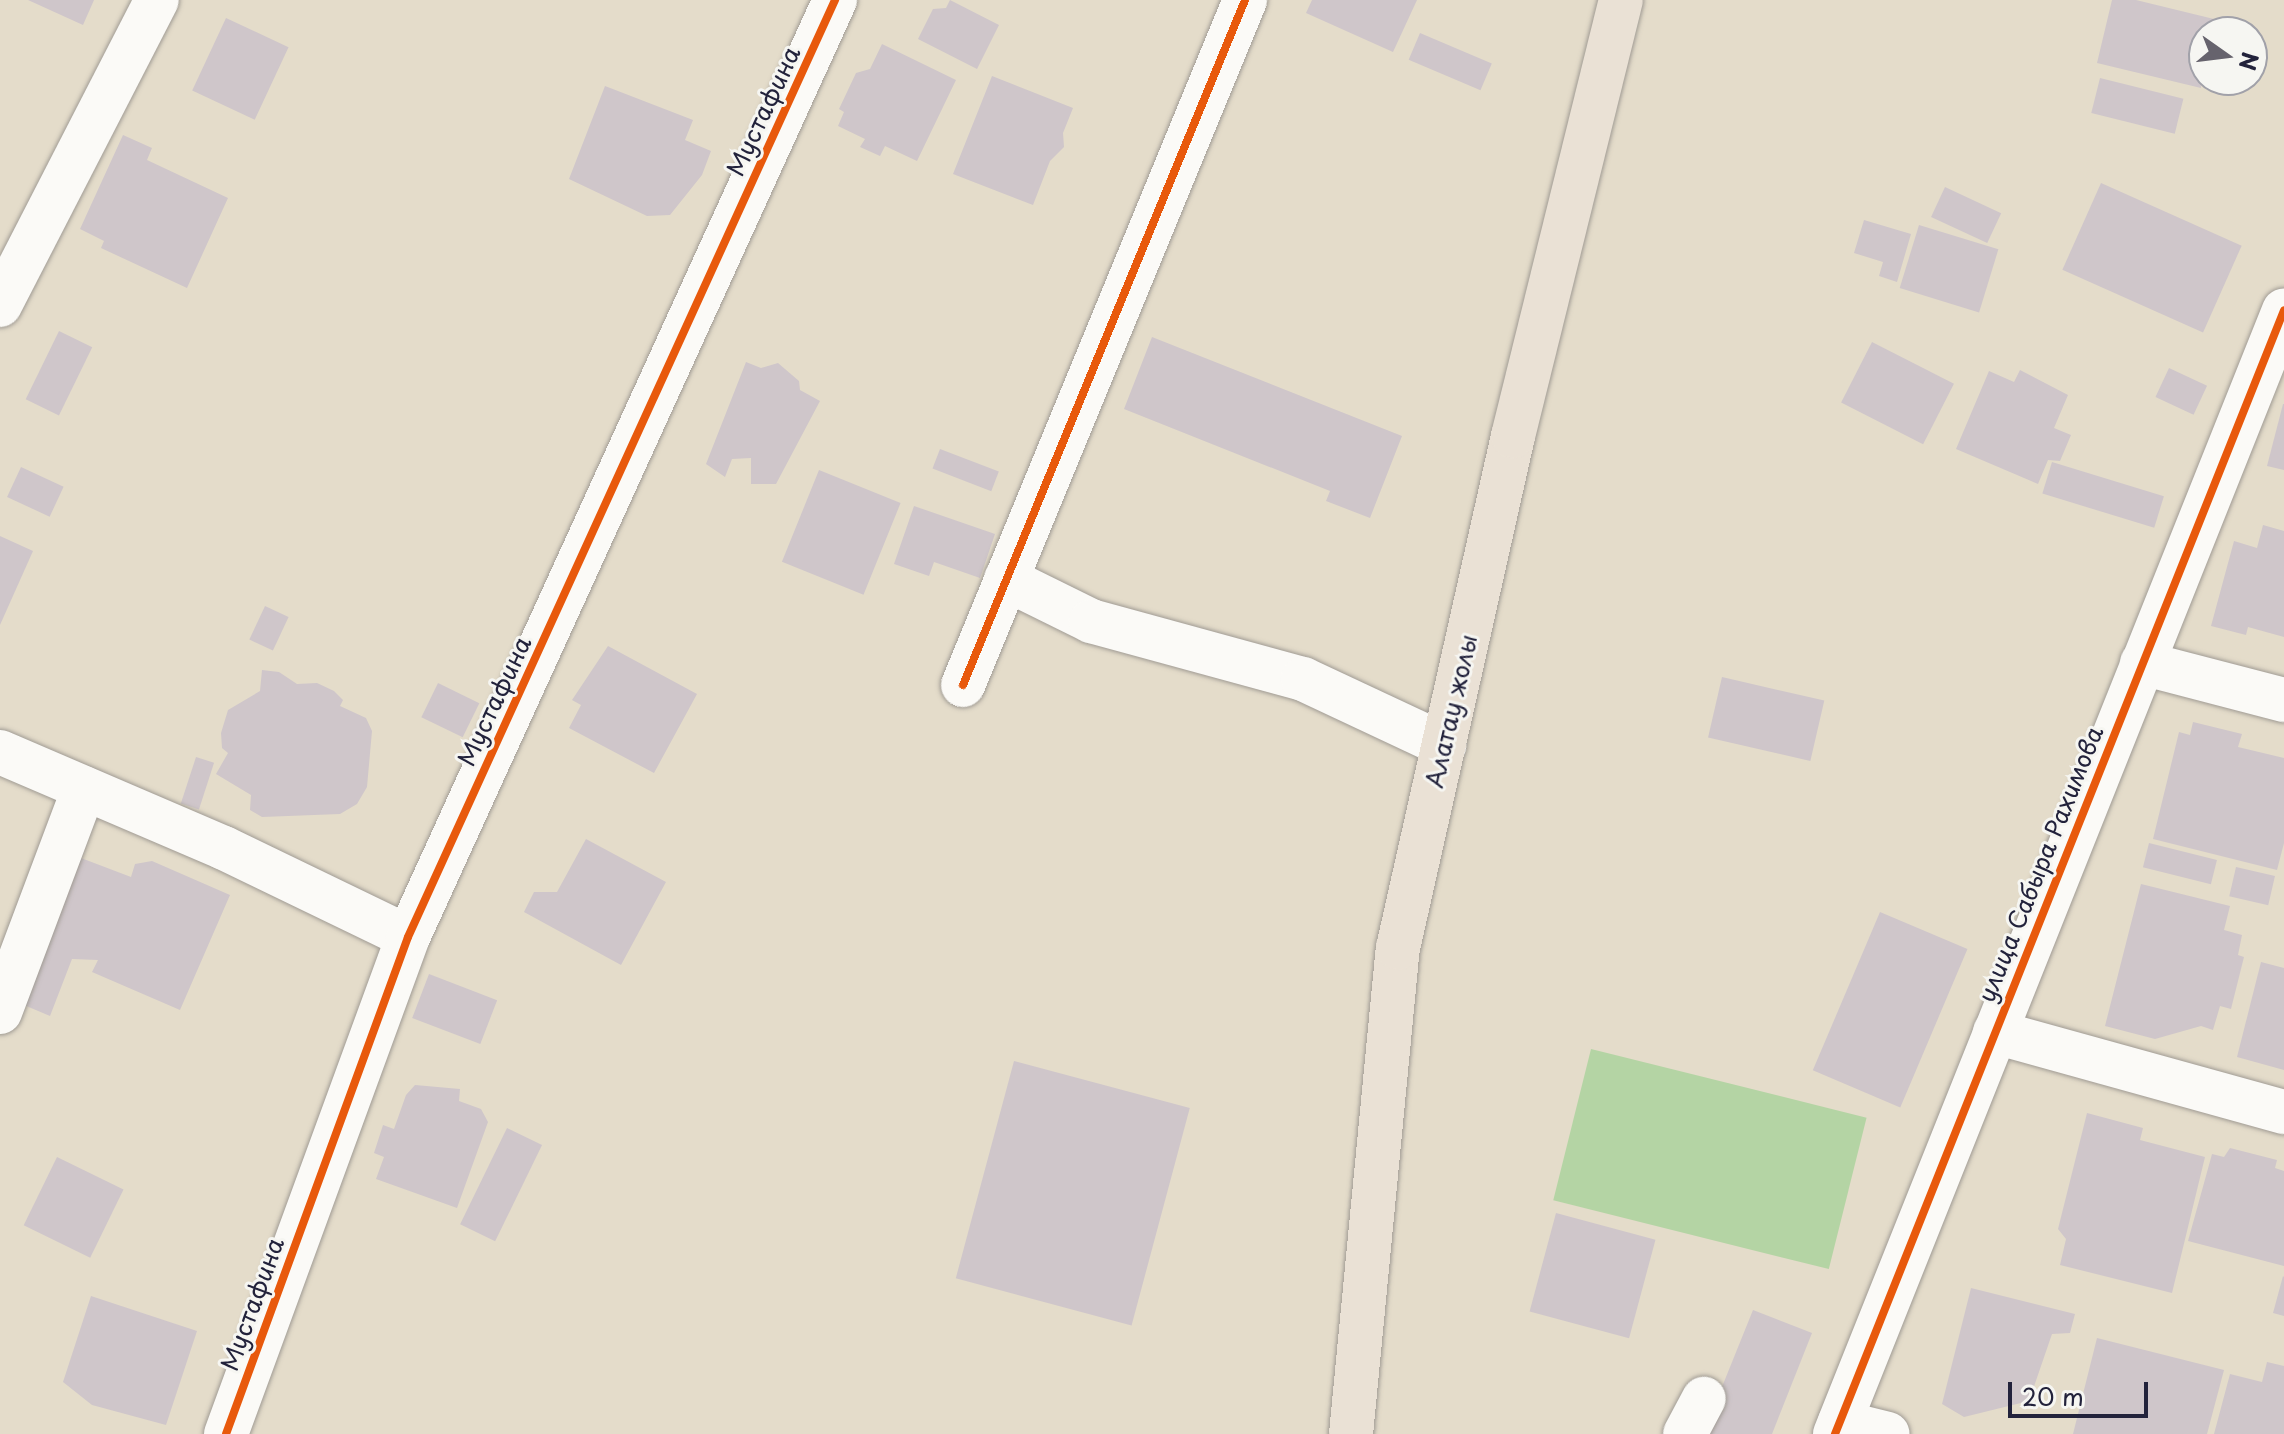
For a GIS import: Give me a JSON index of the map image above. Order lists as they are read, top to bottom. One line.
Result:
{"streets":{"main road":["Алатау жолы"],"street":["Мустафина","улица Сабыра Рахимова"]},"scale_bar":"20 m","north":"right"}
